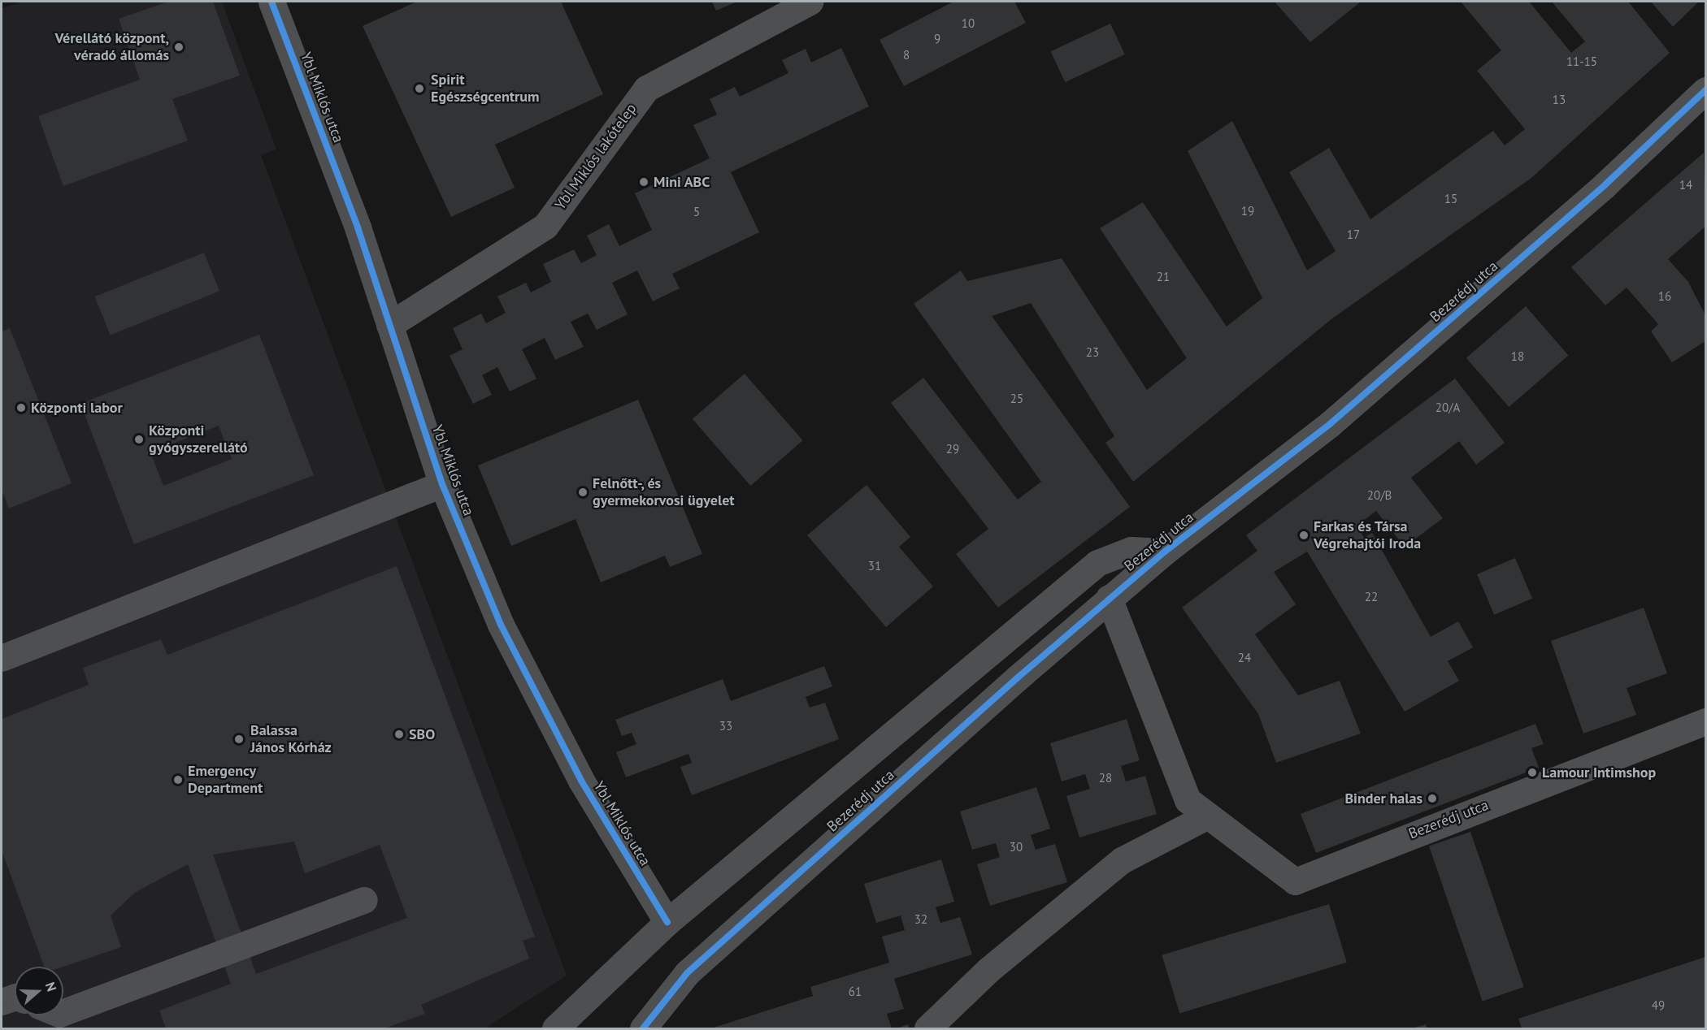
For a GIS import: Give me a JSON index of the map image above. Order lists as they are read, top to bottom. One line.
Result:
{"streets":{"street":["Ybl Miklós utca","Ybl Miklós lakótelep","Bezerédj utca"]},"crossings":[["Ybl Miklós utca","Ybl Miklós lakótelep"],["Ybl Miklós utca","Bezerédj utca"]],"places":["Vérellátó központ, véradó állomás","Spirit Egészségcentrum","Mini ABC","Központi labor","Központi gyógyszerellátó","Felnőtt-, és gyermekorvosi ügyelet","Farkas és Társa Végrehajtói Iroda","SBO","Balassa János Kórház","Lamour Intimshop","Emergency Department","Binder halas"],"house_numbers":["10","9","8","11-15","13","14","15","19","5","17","21","16","23","18","25","20/A","29","20/B","31","22","24","33","28","30","32","61","49"],"north":"right"}
